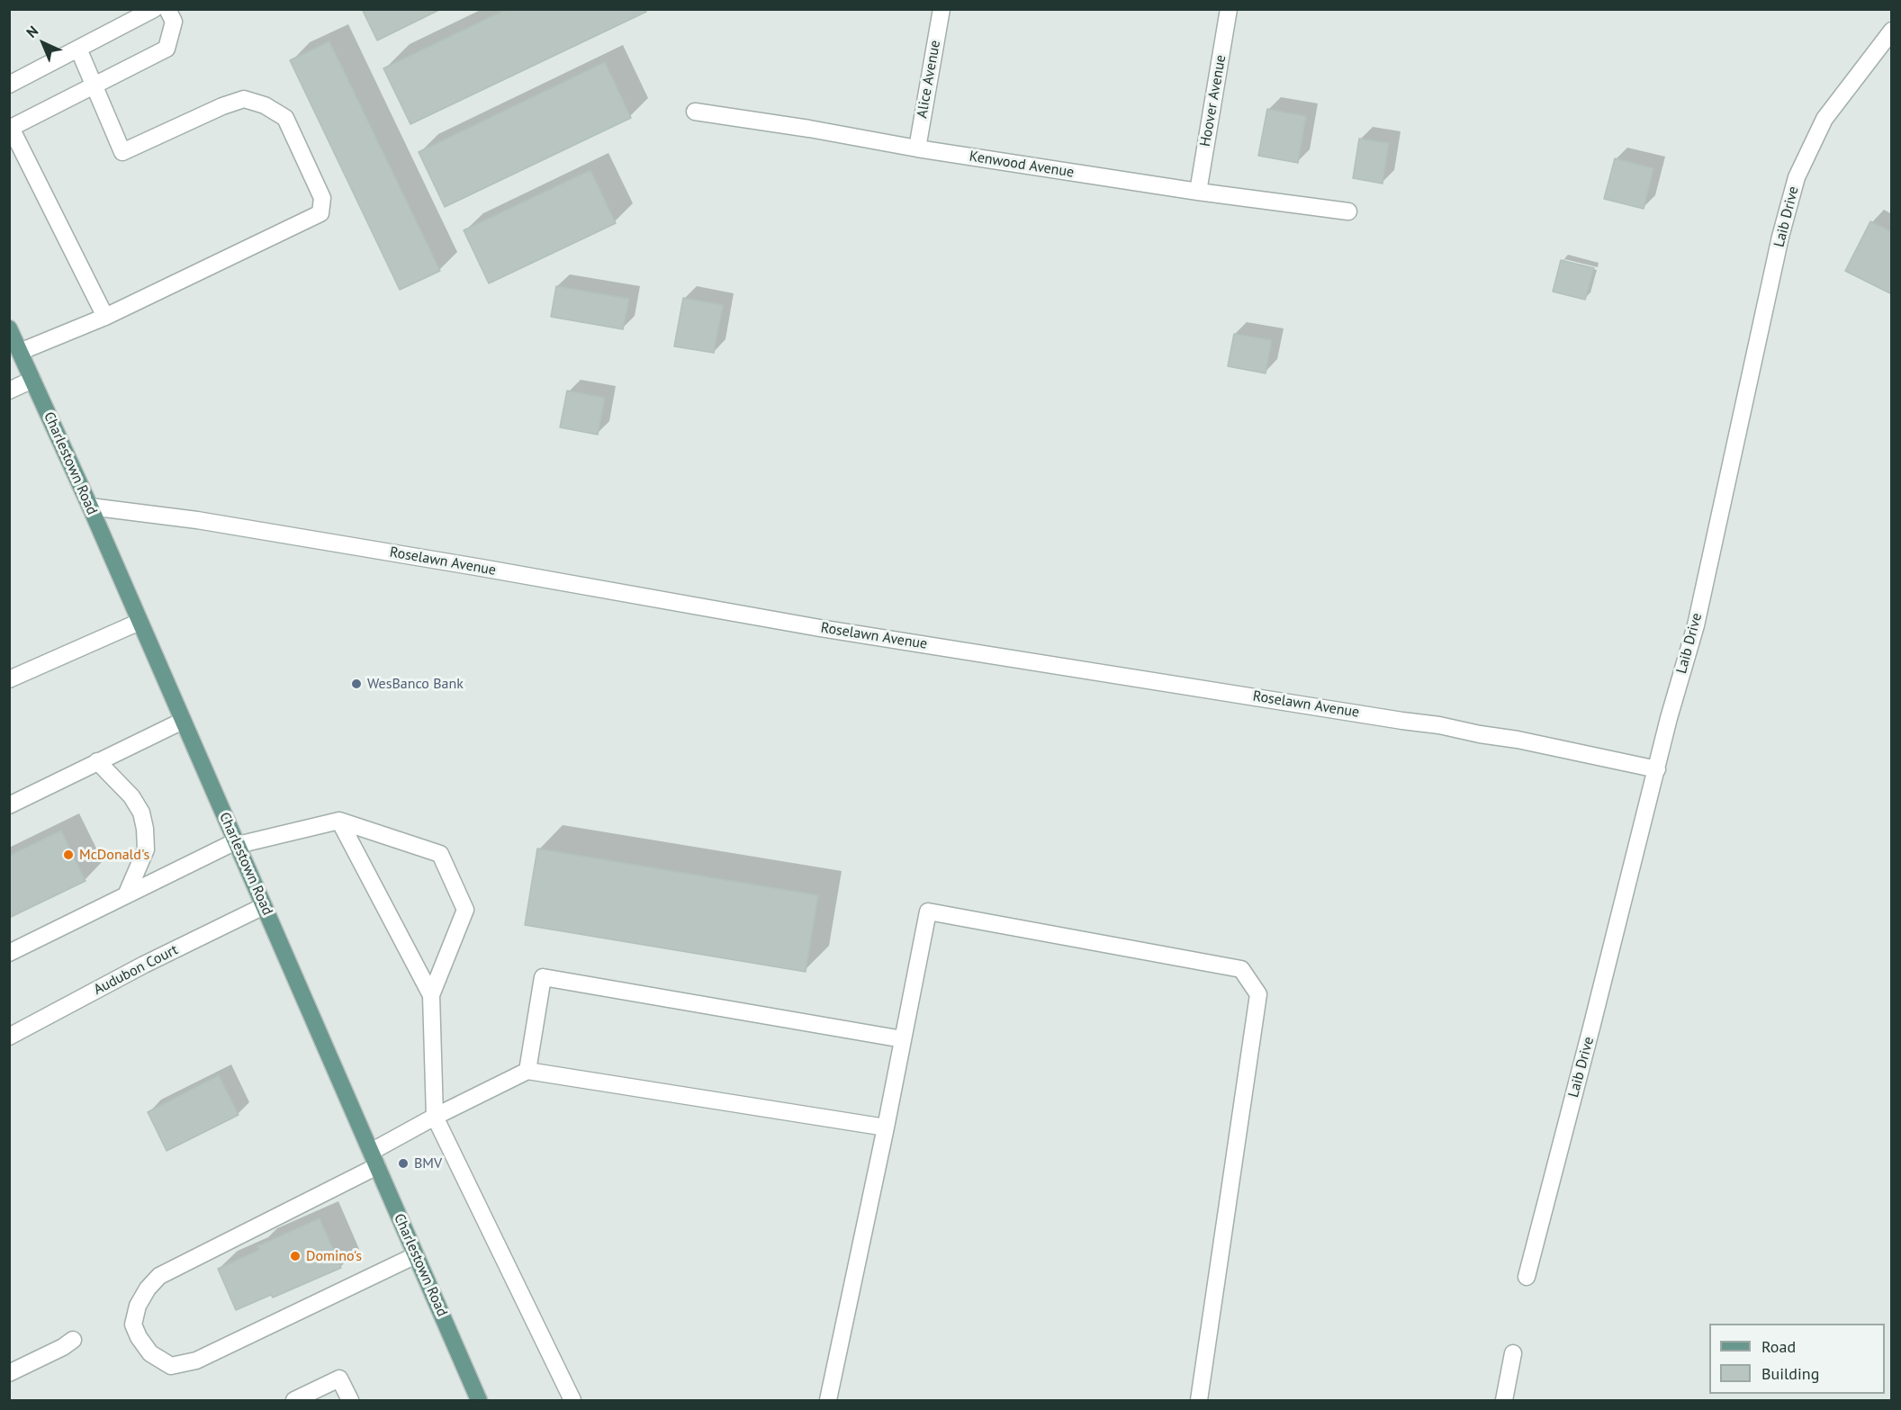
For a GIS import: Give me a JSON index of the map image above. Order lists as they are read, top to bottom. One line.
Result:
{"streets":{"main road":["Charlestown Road"],"street":["Alice Avenue","Hoover Avenue","Kenwood Avenue","Laib Drive","Roselawn Avenue","Audubon Court"]},"crossings":[["Alice Avenue","Kenwood Avenue"],["Hoover Avenue","Kenwood Avenue"],["Laib Drive","Roselawn Avenue"],["Charlestown Road","Roselawn Avenue"],["Charlestown Road","Audubon Court"]],"places":["WesBanco Bank","McDonald's","BMV","Domino's"],"legend":["Road","Building"],"north":"top left"}
